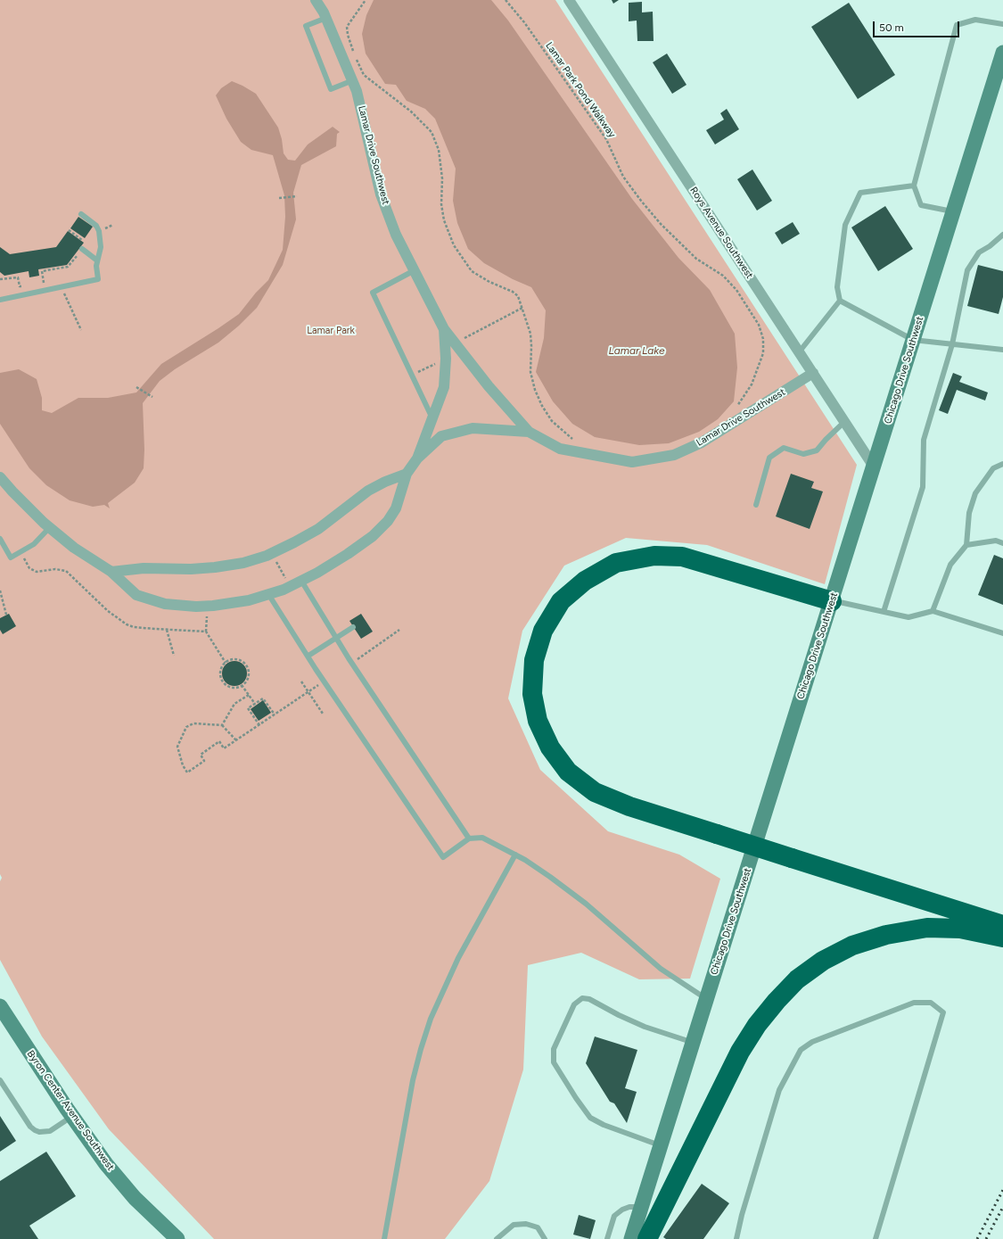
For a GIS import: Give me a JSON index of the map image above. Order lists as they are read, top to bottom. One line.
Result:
{"streets":{"main road":["Chicago Drive Southwest","Byron Center Avenue Southwest"],"street":["Lamar Drive Southwest","Roys Avenue Southwest"],"path":["Lamar Park Pond Walkway"]},"crossings":[["Lamar Drive Southwest","Roys Avenue Southwest"],["Roys Avenue Southwest","Chicago Drive Southwest"]],"water":["Lamar Lake"],"parks":["Lamar Park"],"scale_bar":"50 m"}
